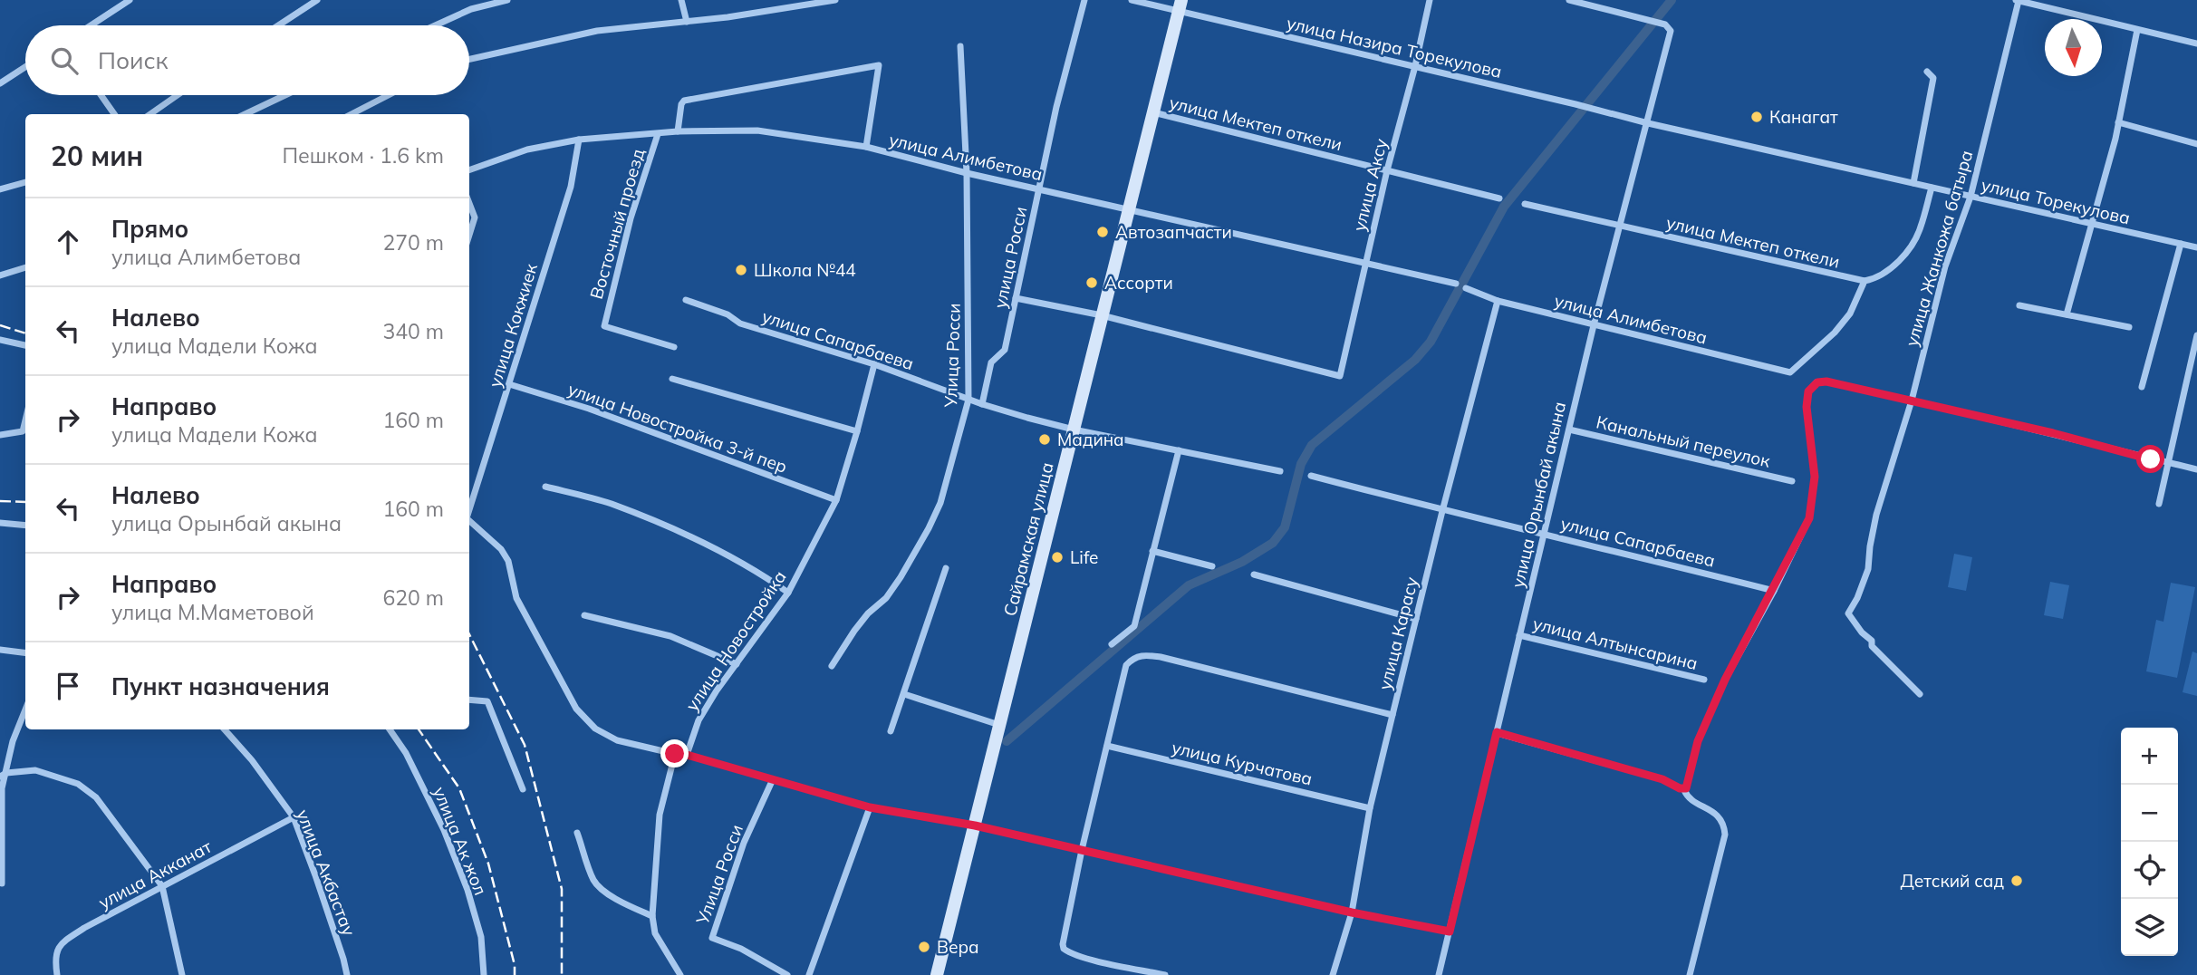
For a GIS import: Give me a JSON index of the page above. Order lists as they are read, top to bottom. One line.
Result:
{"streets":{"main road":["Сайрамская улица"],"street":["улица Назира Торекулова","улица Мектеп откели","улица Алимбетова","улица Аксу","улица Торекулова","Восточный проезд","улица Жанкожа батыра","улица Росси","улица Кокжиек","улица Сапарбаева","Улица Росси","улица Новостройка 3-й пер","Канальный переулок","улица Орынбай акына","улица Карасу","улица Новостройка","улица Алтынсарина","улица Курчатова","улица Ак жол","улица Акбастау","улица Акканат"]},"crossings":[["улица Назира Торекулова","улица Аксу"],["улица Назира Торекулова","улица Торекулова"],["улица Назира Торекулова","Сайрамская улица"],["улица Мектеп откели","улица Алимбетова"],["улица Мектеп откели","улица Аксу"],["улица Мектеп откели","улица Орынбай акына"],["улица Мектеп откели","Сайрамская улица"],["улица Алимбетова","улица Аксу"],["улица Алимбетова","Восточный проезд"],["улица Алимбетова","улица Росси"],["улица Алимбетова","улица Кокжиек"],["улица Алимбетова","Улица Росси"],["улица Алимбетова","улица Орынбай акына"],["улица Алимбетова","Сайрамская улица"],["улица Алимбетова","улица Карасу"],["улица Аксу","Сайрамская улица"],["улица Торекулова","улица Жанкожа батыра"],["улица Торекулова","улица Орынбай акына"],["улица Росси","улица Сапарбаева"],["улица Кокжиек","улица Новостройка 3-й пер"],["улица Сапарбаева","Улица Росси"],["улица Сапарбаева","улица Орынбай акына"],["улица Сапарбаева","Сайрамская улица"],["улица Сапарбаева","улица Карасу"],["улица Сапарбаева","улица Новостройка"],["улица Новостройка 3-й пер","улица Новостройка"],["Канальный переулок","улица Орынбай акына"],["улица Орынбай акына","улица Алтынсарина"],["улица Карасу","улица Курчатова"],["улица Акбастау","улица Акканат"]],"places":["Канагат","Автозапчасти","Школа №44","Ассорти","Мадина","Life","Детский сад","Вера"],"north":"bottom","page":{"search":"Поиск","heading":["20 мин","Пешком · 1.6 km"],"list":[["Прямо","улица Алимбетова","270 m"],["Налево","улица Мадели Кожа","340 m"],["Направо","улица Мадели Кожа","160 m"],["Налево","улица Орынбай акына","160 m"],["Направо","улица М.Маметовой","620 m"],"Пункт назначения"],"map_buttons":["+","−"]}}
